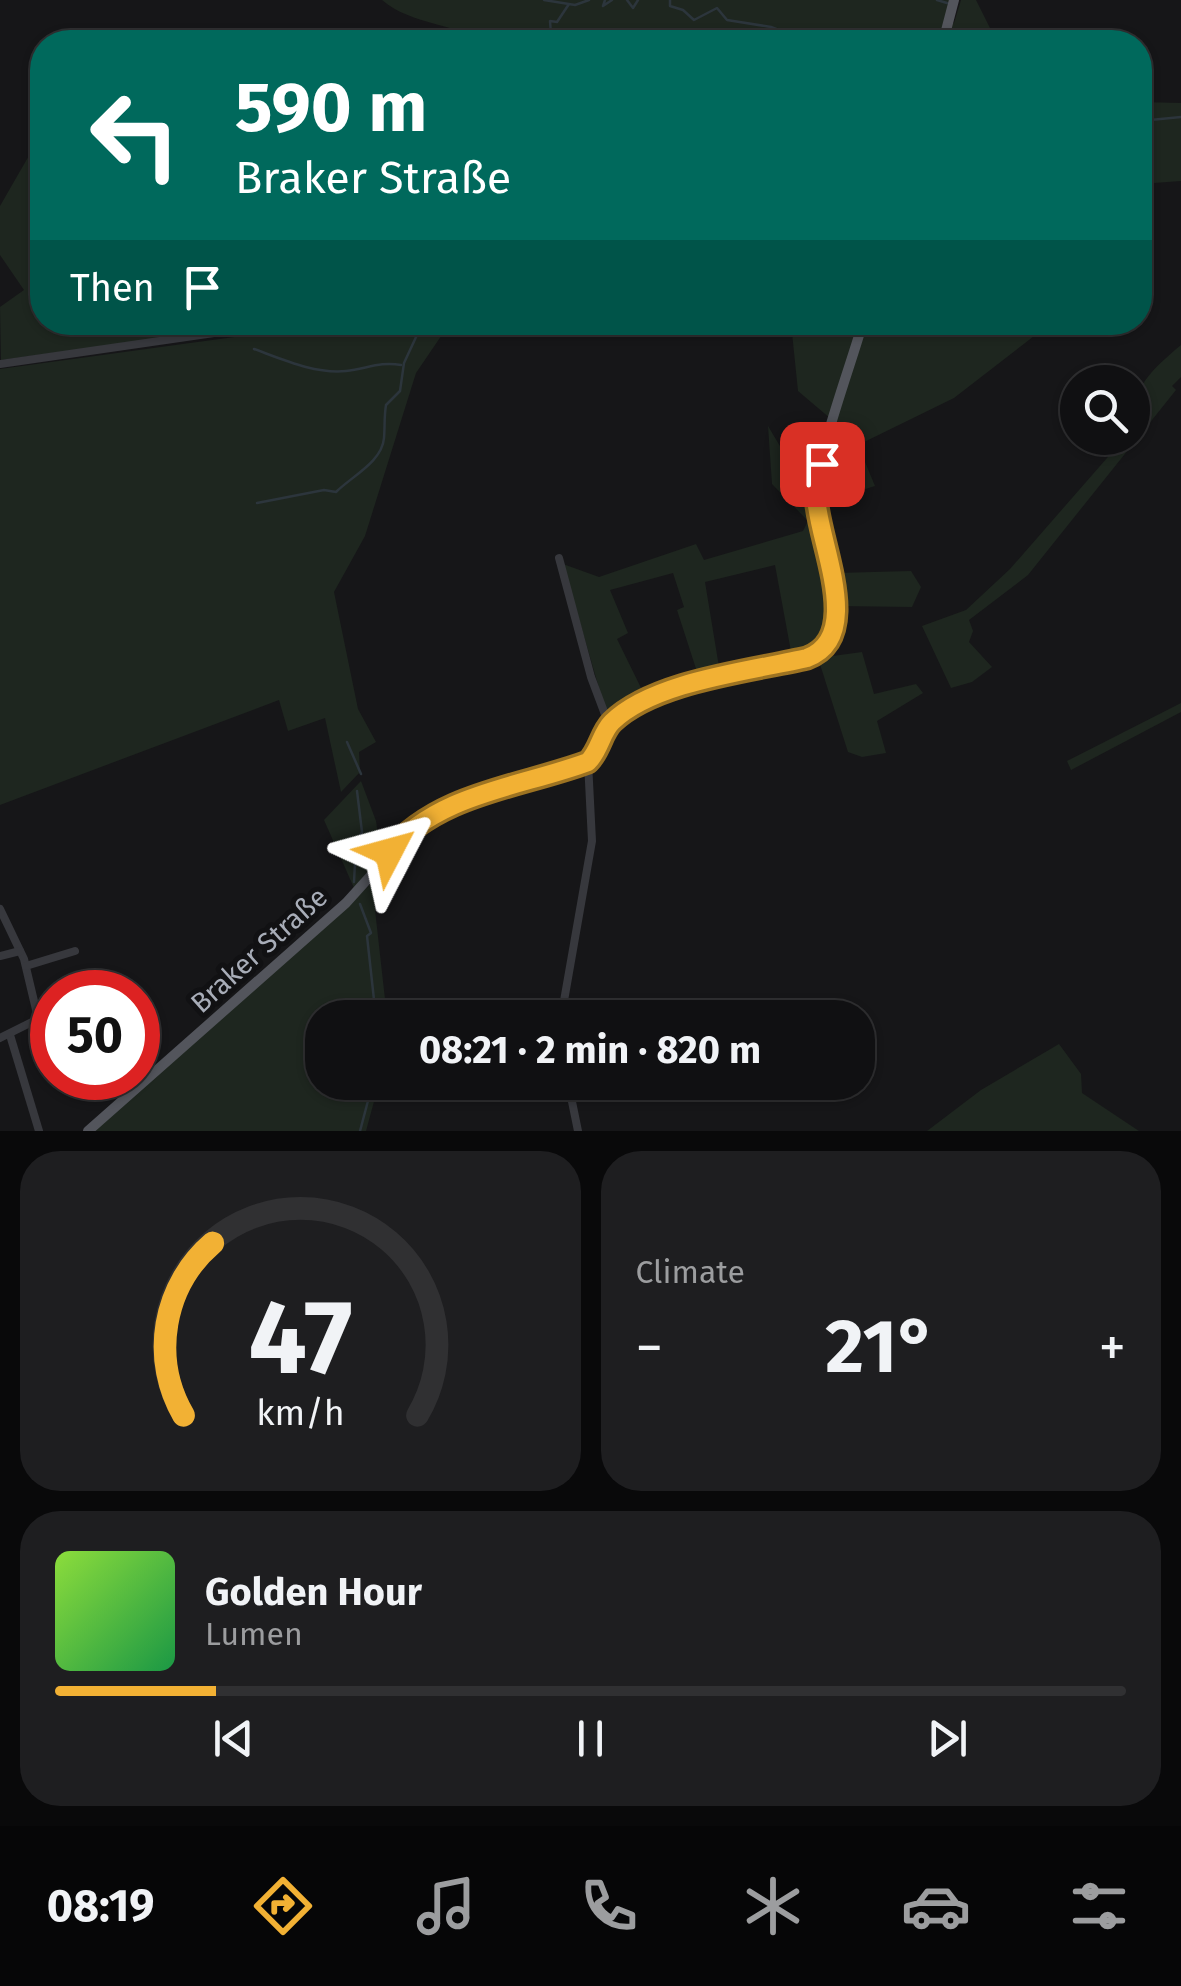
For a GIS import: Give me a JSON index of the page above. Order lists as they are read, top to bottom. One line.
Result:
{"streets":{"main road":["Braker Straße"]},"page":{"turn":["590 m","Braker Straße"],"then":"Then","limit":"50","trip":"08:21 · 2 min · 820 m","tile":"Climate","heat":["−","21°","+"],"song":["Golden Hour","Lumen"],"tabs":"08:19","gauge":["47","km/h"]}}
